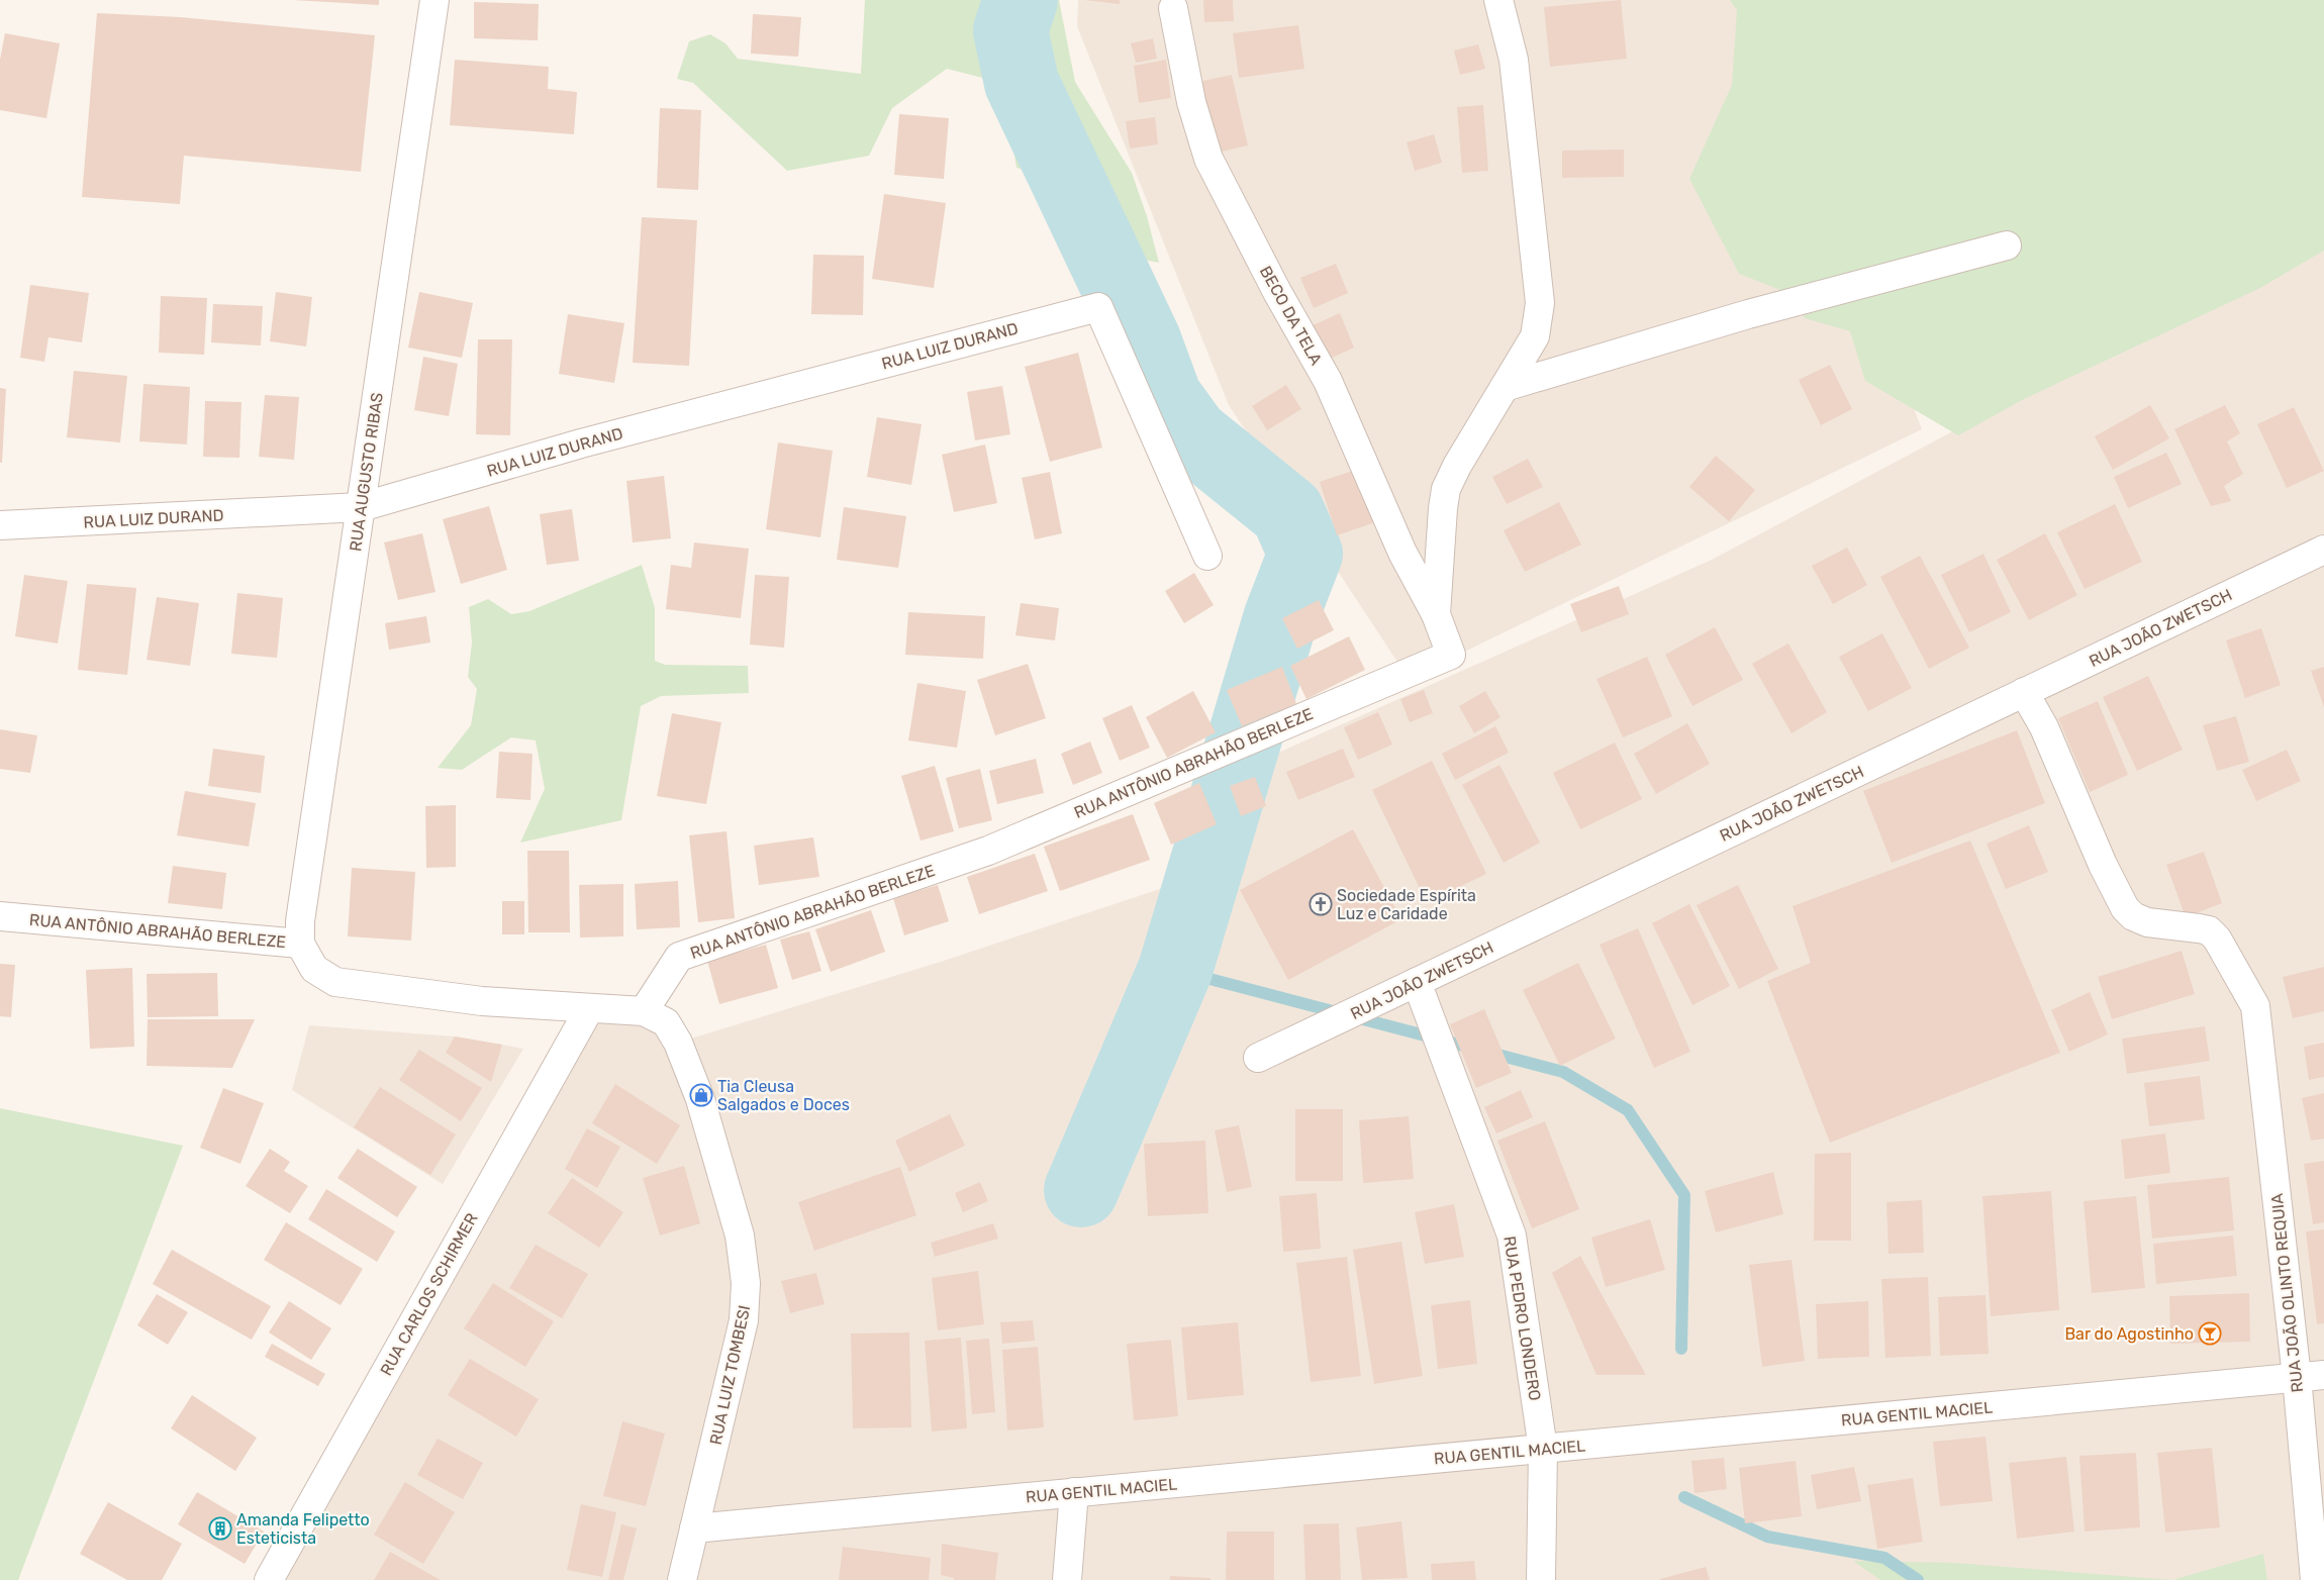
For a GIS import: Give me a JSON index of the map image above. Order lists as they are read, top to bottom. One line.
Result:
{"streets":{"street":["BECO DA TELA","RUA LUIZ DURAND","RUA AUGUSTO RIBAS","RUA JOÃO ZWETSCH","RUA ANTÔNIO ABRAHÃO BERLEZE","RUA JOÃO OLINTO REQUIA","RUA CARLOS SCHIRMER","RUA PEDRO LONDERO","RUA LUIZ TOMBESI","RUA GENTIL MACIEL"]},"crossings":[["BECO DA TELA","RUA ANTÔNIO ABRAHÃO BERLEZE"],["RUA LUIZ DURAND","RUA AUGUSTO RIBAS"],["RUA AUGUSTO RIBAS","RUA ANTÔNIO ABRAHÃO BERLEZE"],["RUA JOÃO ZWETSCH","RUA JOÃO OLINTO REQUIA"],["RUA JOÃO ZWETSCH","RUA PEDRO LONDERO"],["RUA ANTÔNIO ABRAHÃO BERLEZE","RUA CARLOS SCHIRMER"],["RUA ANTÔNIO ABRAHÃO BERLEZE","RUA LUIZ TOMBESI"],["RUA JOÃO OLINTO REQUIA","RUA GENTIL MACIEL"],["RUA PEDRO LONDERO","RUA GENTIL MACIEL"],["RUA LUIZ TOMBESI","RUA GENTIL MACIEL"]],"places":{"church":["Sociedade Espírita Luz e Caridade"],"shop":["Tia Cleusa Salgados e Doces"],"bar":["Bar do Agostinho"],"building":["Amanda Felipetto Esteticista"]}}
